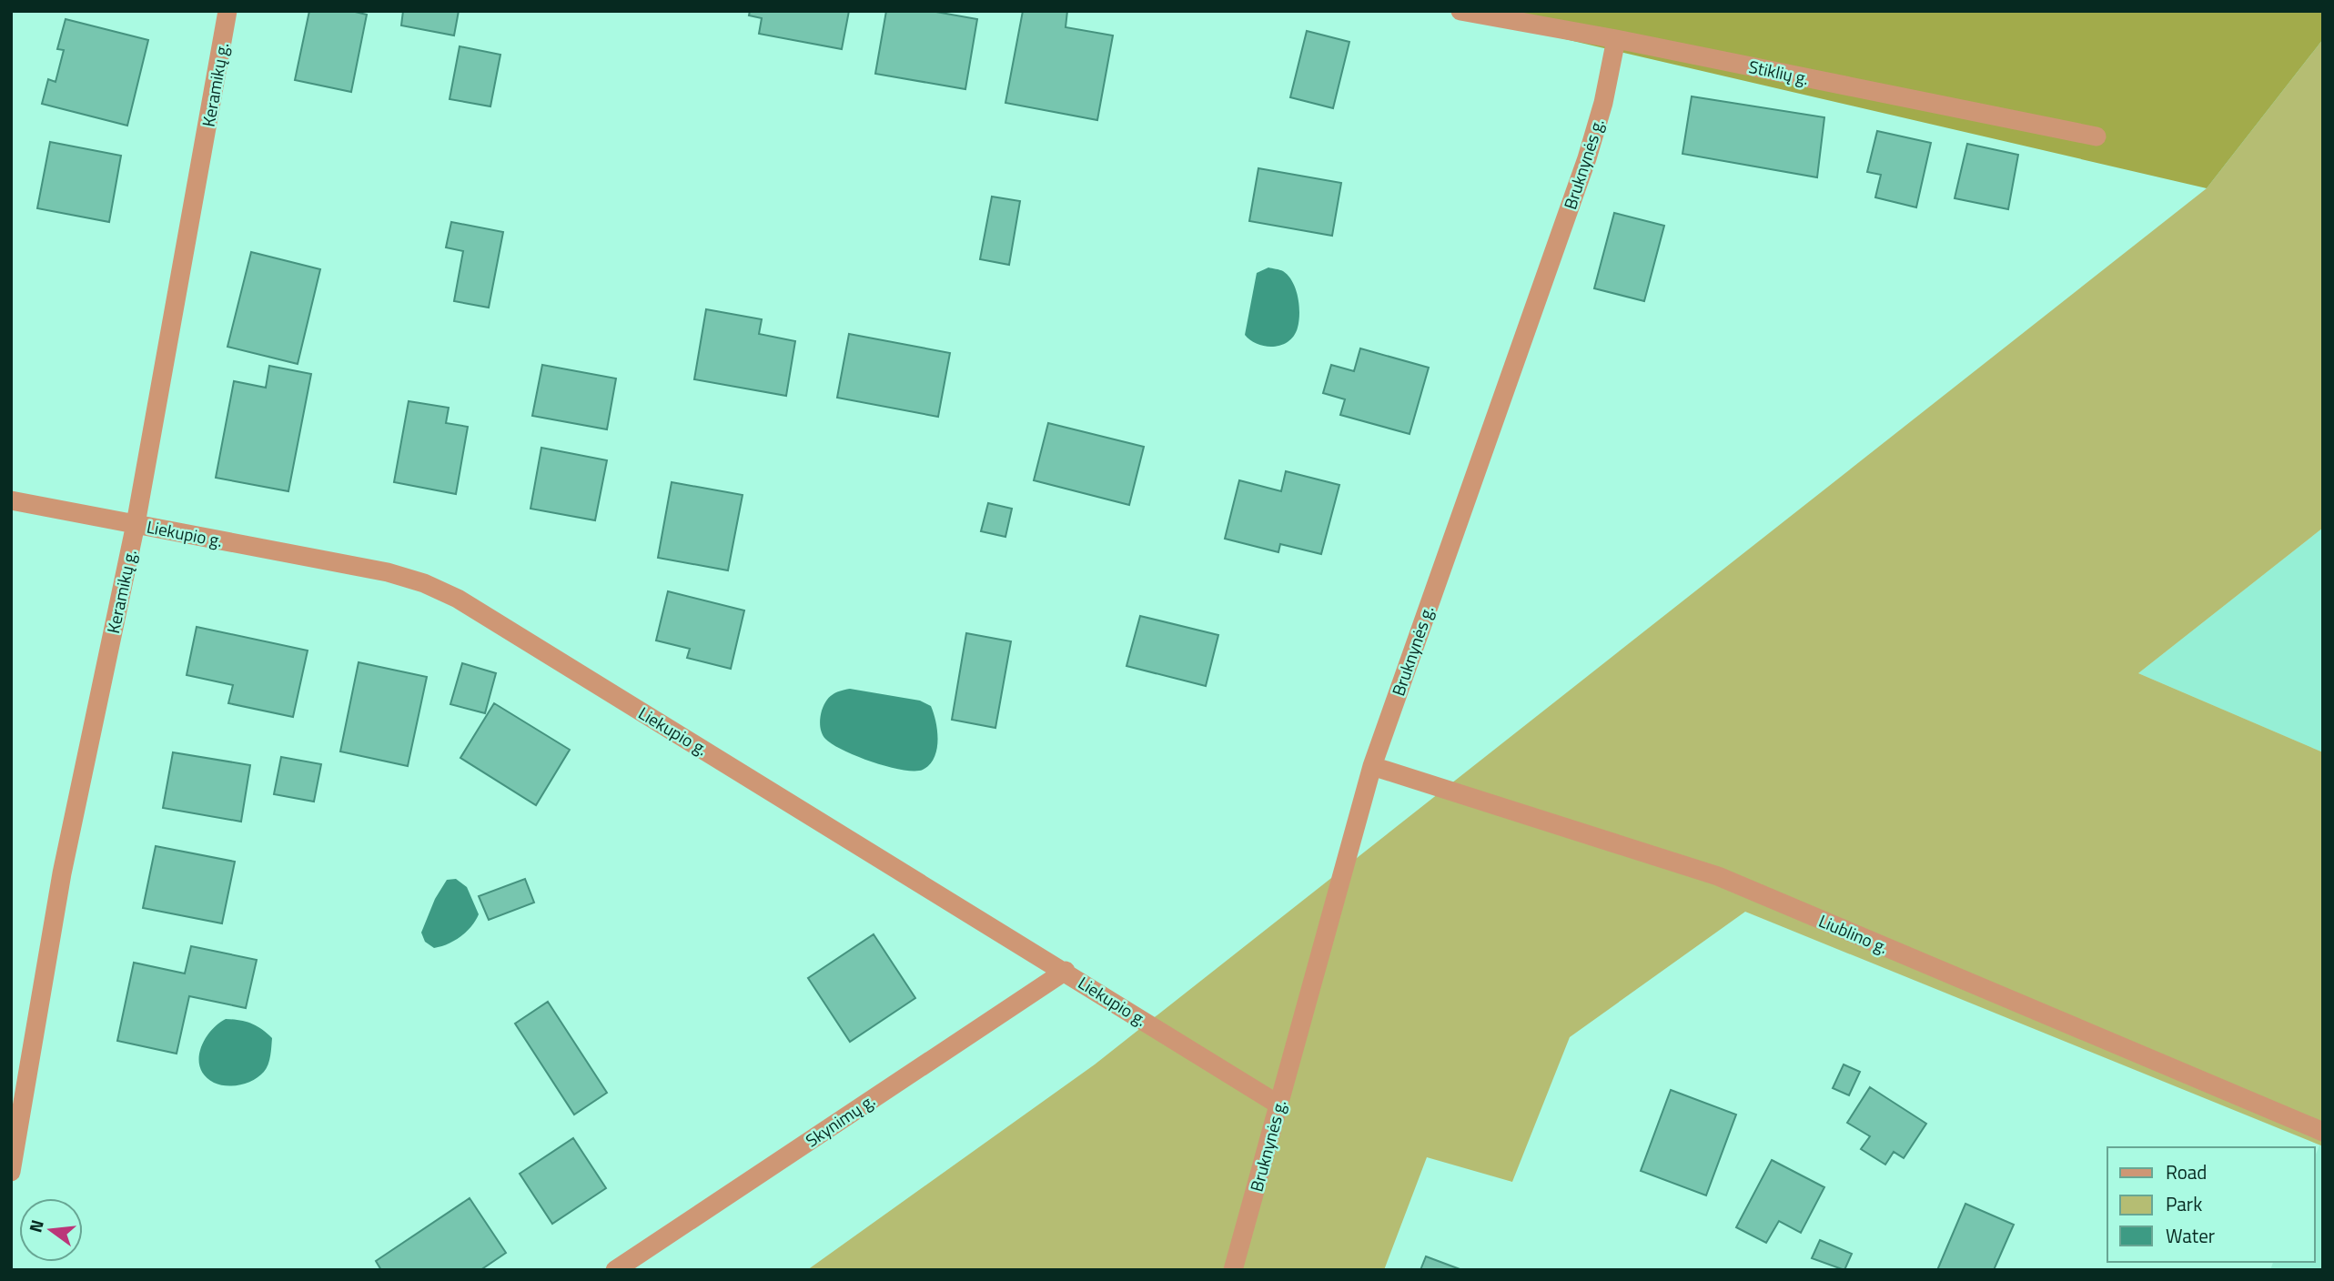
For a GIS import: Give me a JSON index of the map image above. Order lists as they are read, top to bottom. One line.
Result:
{"streets":{"street":["Stiklių g.","Keramikų g.","Bruknynės g.","Liekupio g.","Liublino g.","Skynimų g."]},"crossings":[["Stiklių g.","Bruknynės g."],["Keramikų g.","Liekupio g."],["Bruknynės g.","Liekupio g."],["Bruknynės g.","Liublino g."],["Liekupio g.","Skynimų g."]],"legend":["Road","Park","Water"],"north":"left"}
